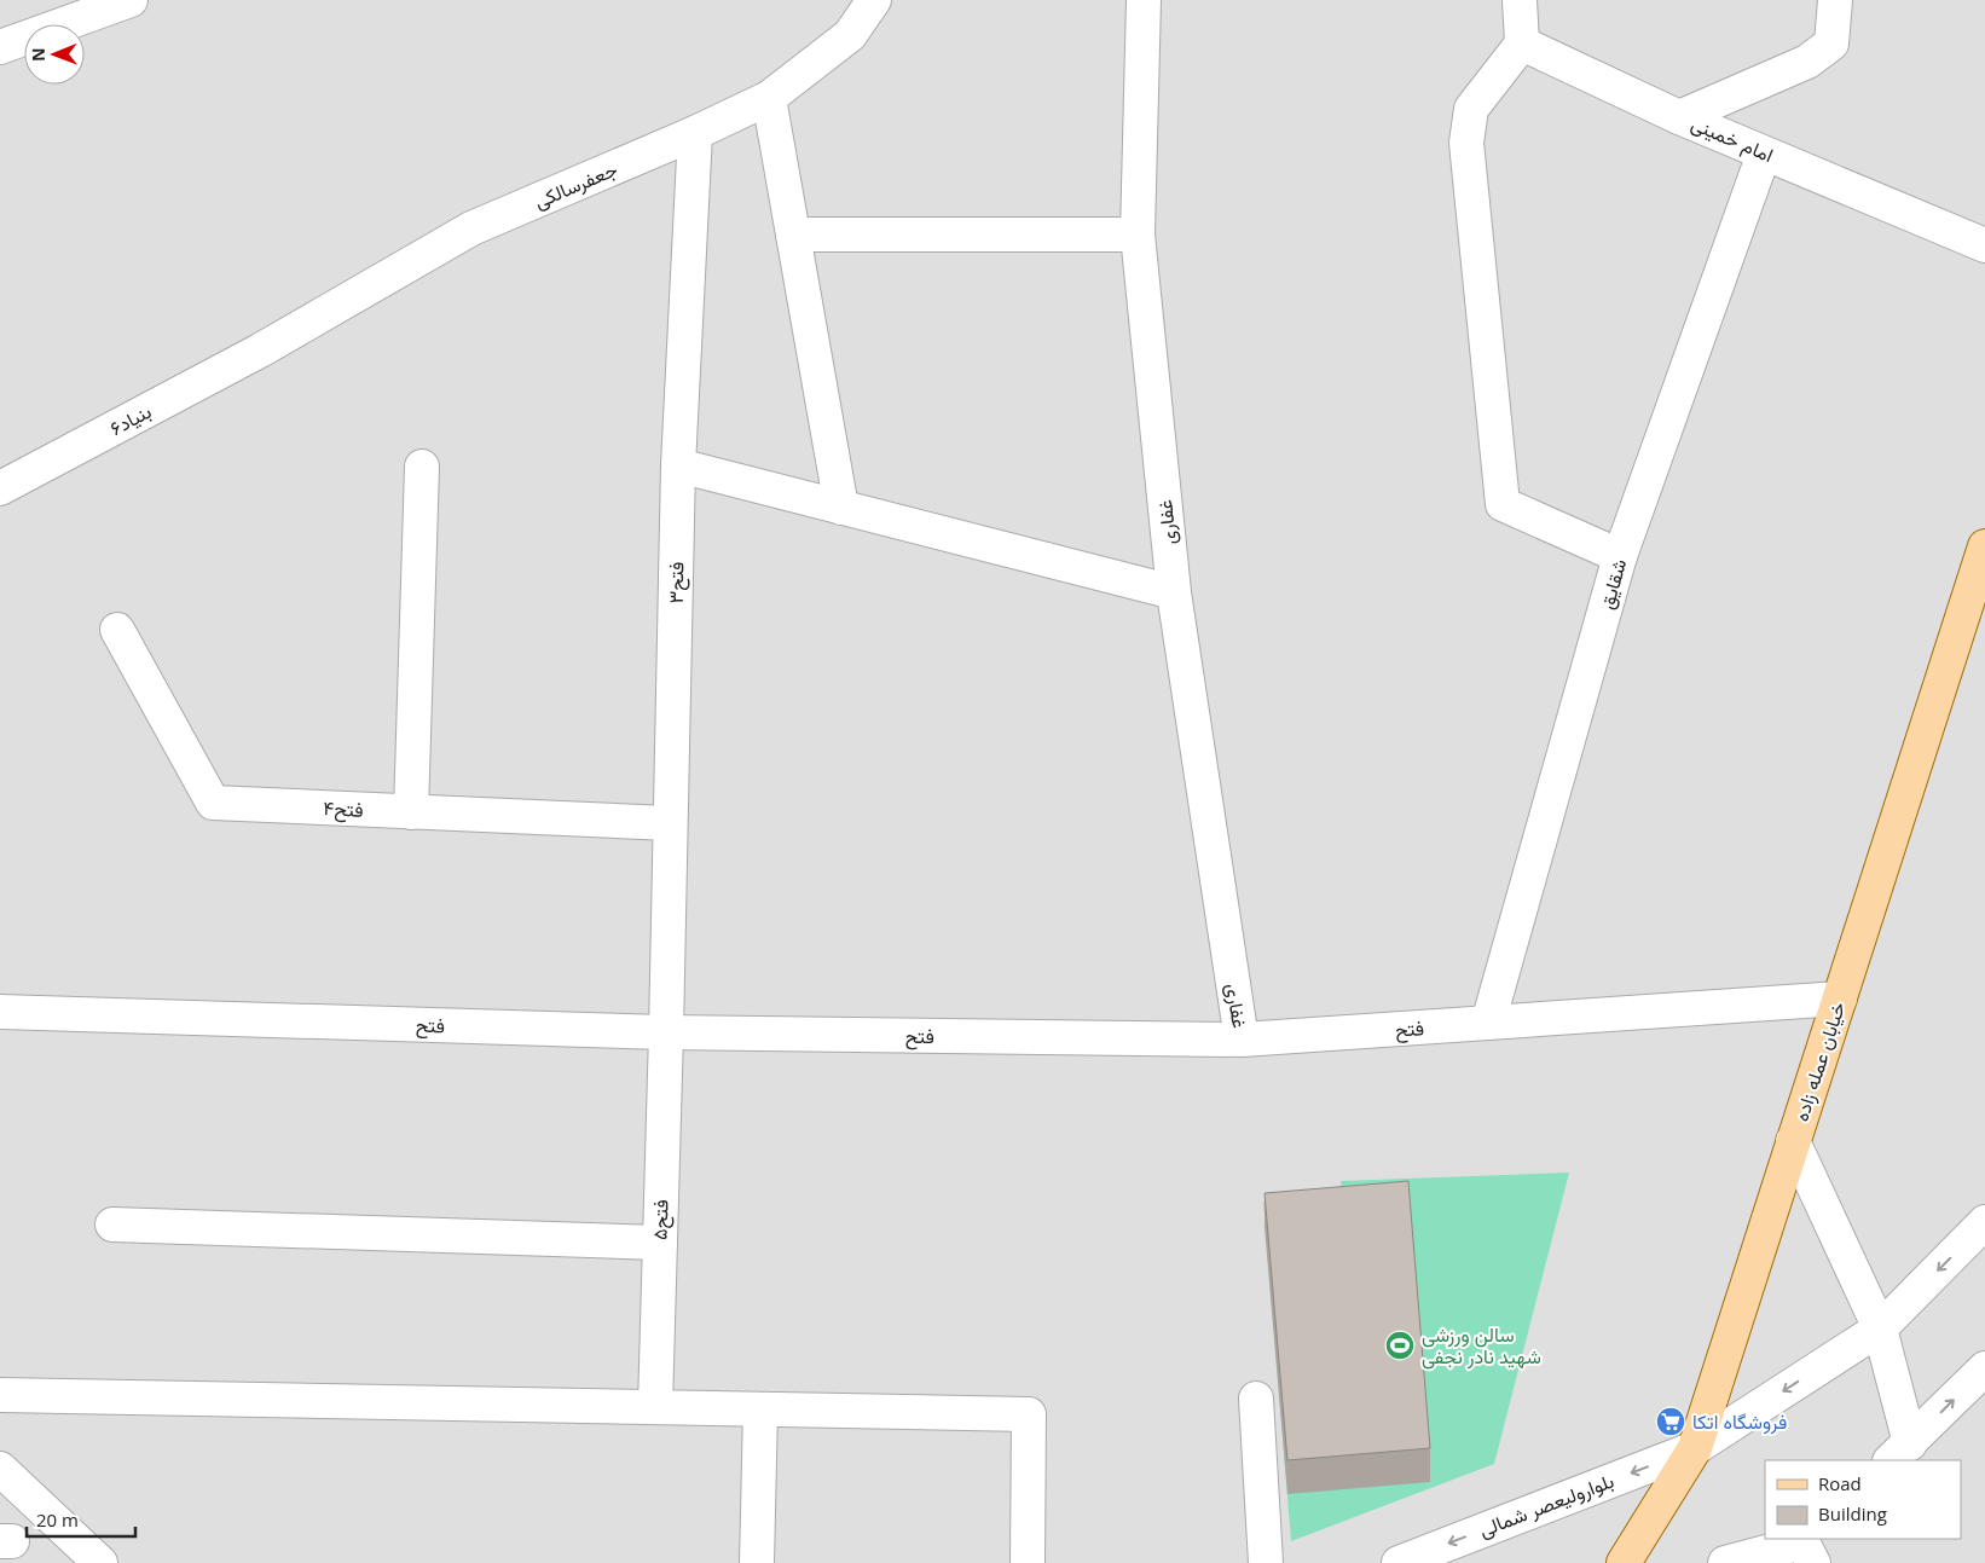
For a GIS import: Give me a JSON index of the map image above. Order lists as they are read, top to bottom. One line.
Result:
{"streets":{"main road":["خیابان عمله زاده"],"street":["امام خمینی","جعفرسالکی","بنیاد۶","غفاری","فتح۳","شقایق","فتح۴","فتح","فتح۵","بلوارولیعصر شمالی"]},"crossings":[["امام خمینی","شقایق"],["جعفرسالکی","بنیاد۶"],["جعفرسالکی","فتح۳"],["غفاری","فتح"],["فتح۳","فتح۴"],["فتح۳","فتح"],["فتح۳","فتح۵"],["شقایق","فتح"],["فتح","خیابان عمله زاده"],["فتح","فتح۵"],["خیابان عمله زاده","بلوارولیعصر شمالی"]],"one_way":["بلوارولیعصر شمالی"],"places":{"sports":["سالن ورزشی شهید نادر نجفی"],"supermarket":["فروشگاه اتکا"]},"legend":["Road","Building"],"scale_bar":"20 m","north":"left"}
